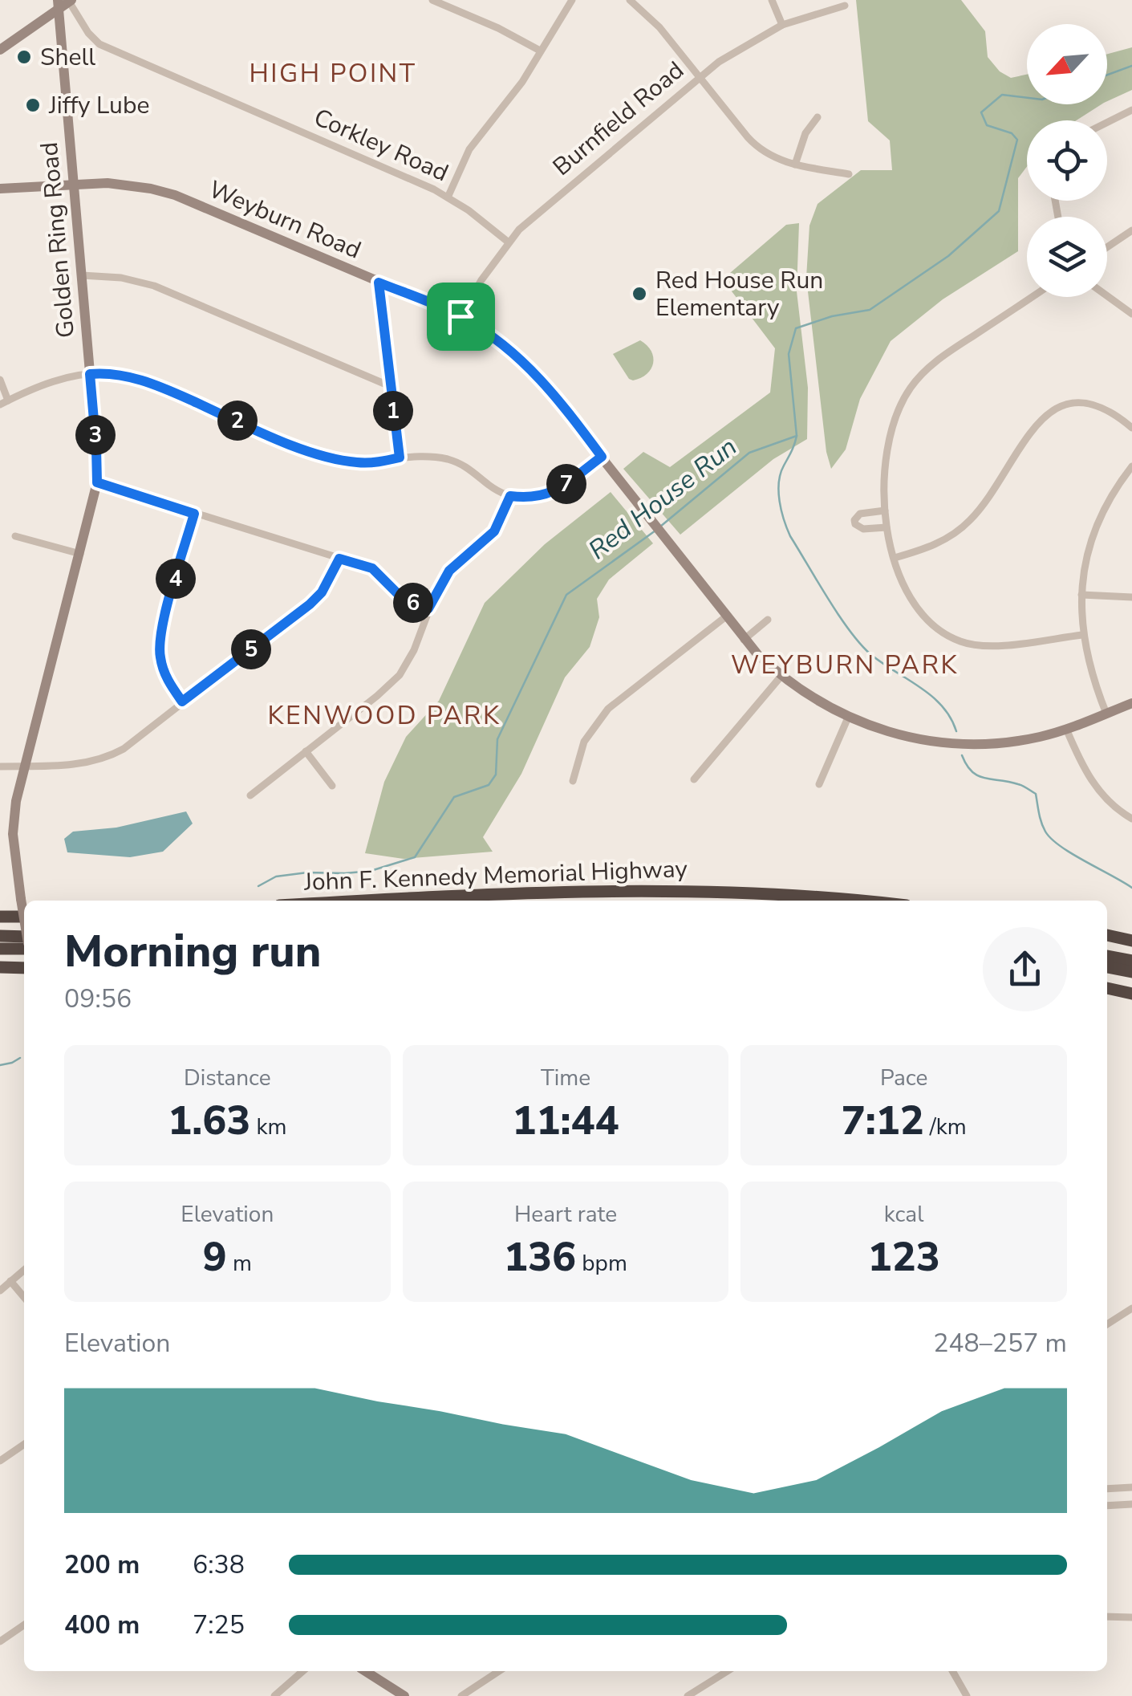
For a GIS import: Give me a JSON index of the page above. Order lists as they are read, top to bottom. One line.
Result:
{"streets":{"highway":["John F. Kennedy Memorial Highway"],"street":["Burnfield Road","Corkley Road","Weyburn Road","Golden Ring Road"]},"crossings":[["Burnfield Road","Corkley Road"],["Burnfield Road","Weyburn Road"],["Corkley Road","Golden Ring Road"],["Weyburn Road","Golden Ring Road"]],"districts":["HIGH POINT","WEYBURN PARK","KENWOOD PARK"],"water":["Red House Run"],"places":["Shell","Jiffy Lube","Red House Run Elementary"],"north":"bottom left","page":{"pins":["1","2","3","7","4","6","5"],"heading":["Morning run","09:56"],"stats":[["Distance","1.63 km"],["Time","11:44"],["Pace","7:12 /km"],["Elevation","9 m"],["Heart rate","136 bpm"],["kcal","123"]],"chart":["Elevation","248–257 m"],"list":[{"name":"200 m","note":"6:38"},{"name":"400 m","note":"7:25"}]}}
